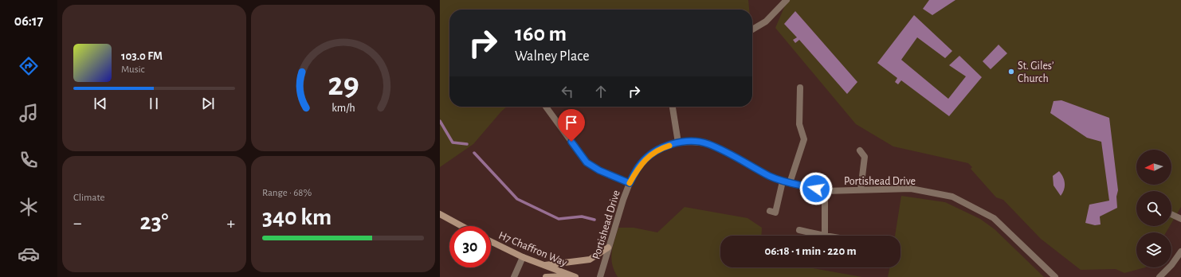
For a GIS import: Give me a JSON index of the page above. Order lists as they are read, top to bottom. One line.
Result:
{"streets":{"street":["Portishead Drive","H7 Chaffron Way"]},"places":["St. Giles’ Church"],"north":"left","page":{"tabs":"06:17","turn":["160 m","Walney Place"],"song":["103.0 FM","Music"],"tile":["Climate",["Range · 68%","340 km"]],"heat":["−","23°","+"],"limit":"30","trip":"06:18 · 1 min · 220 m","gauge":["29","km/h"]}}
